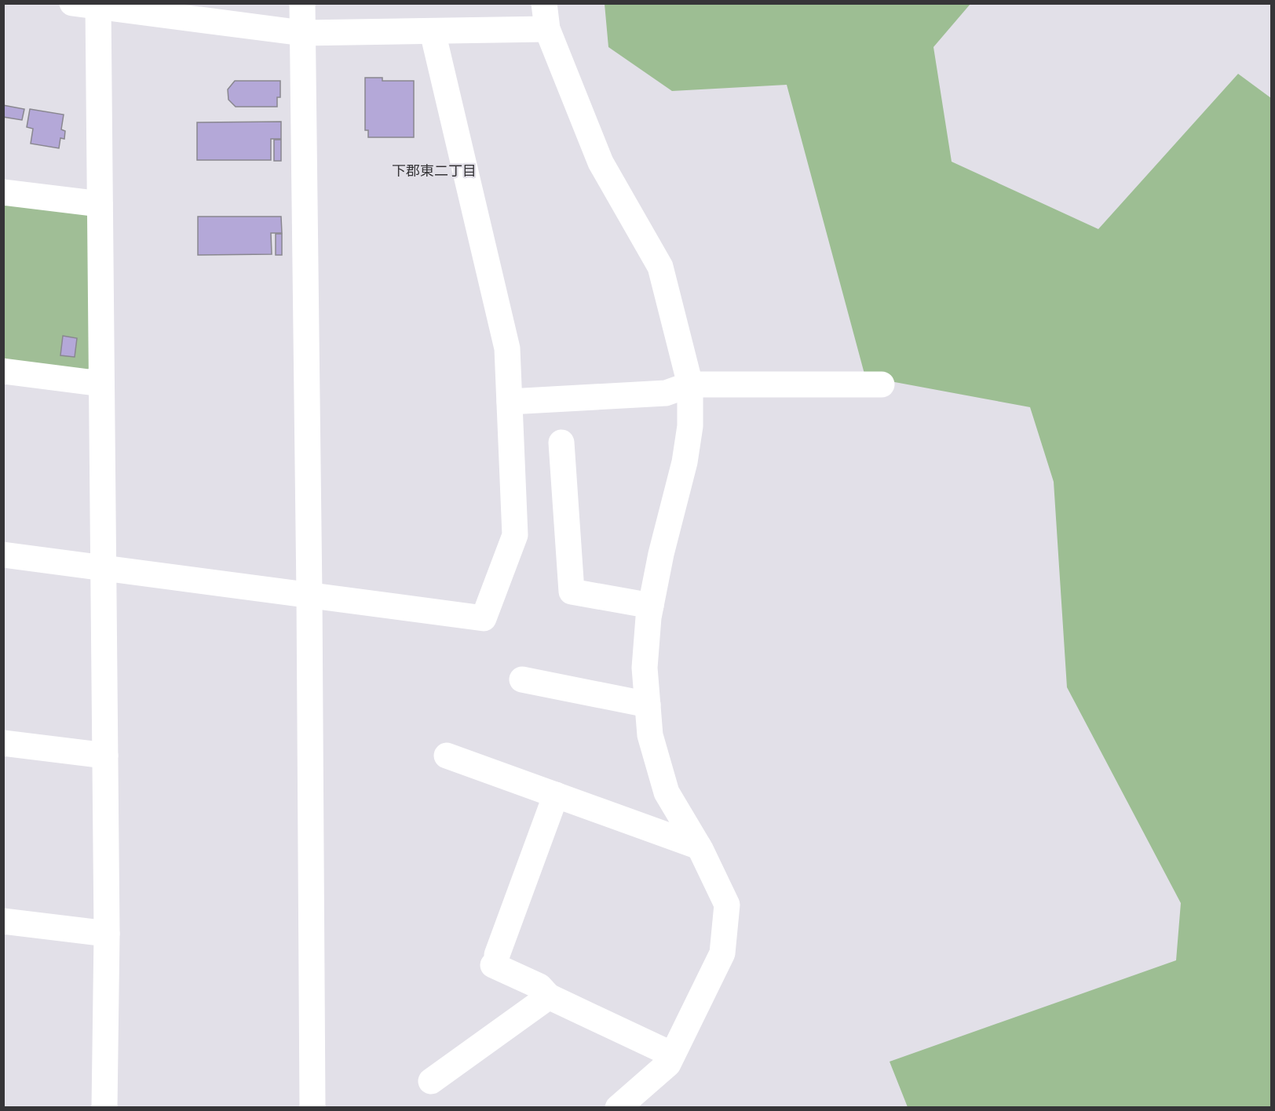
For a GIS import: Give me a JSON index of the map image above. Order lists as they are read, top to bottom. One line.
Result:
{"districts":["下郡東二丁目"]}
